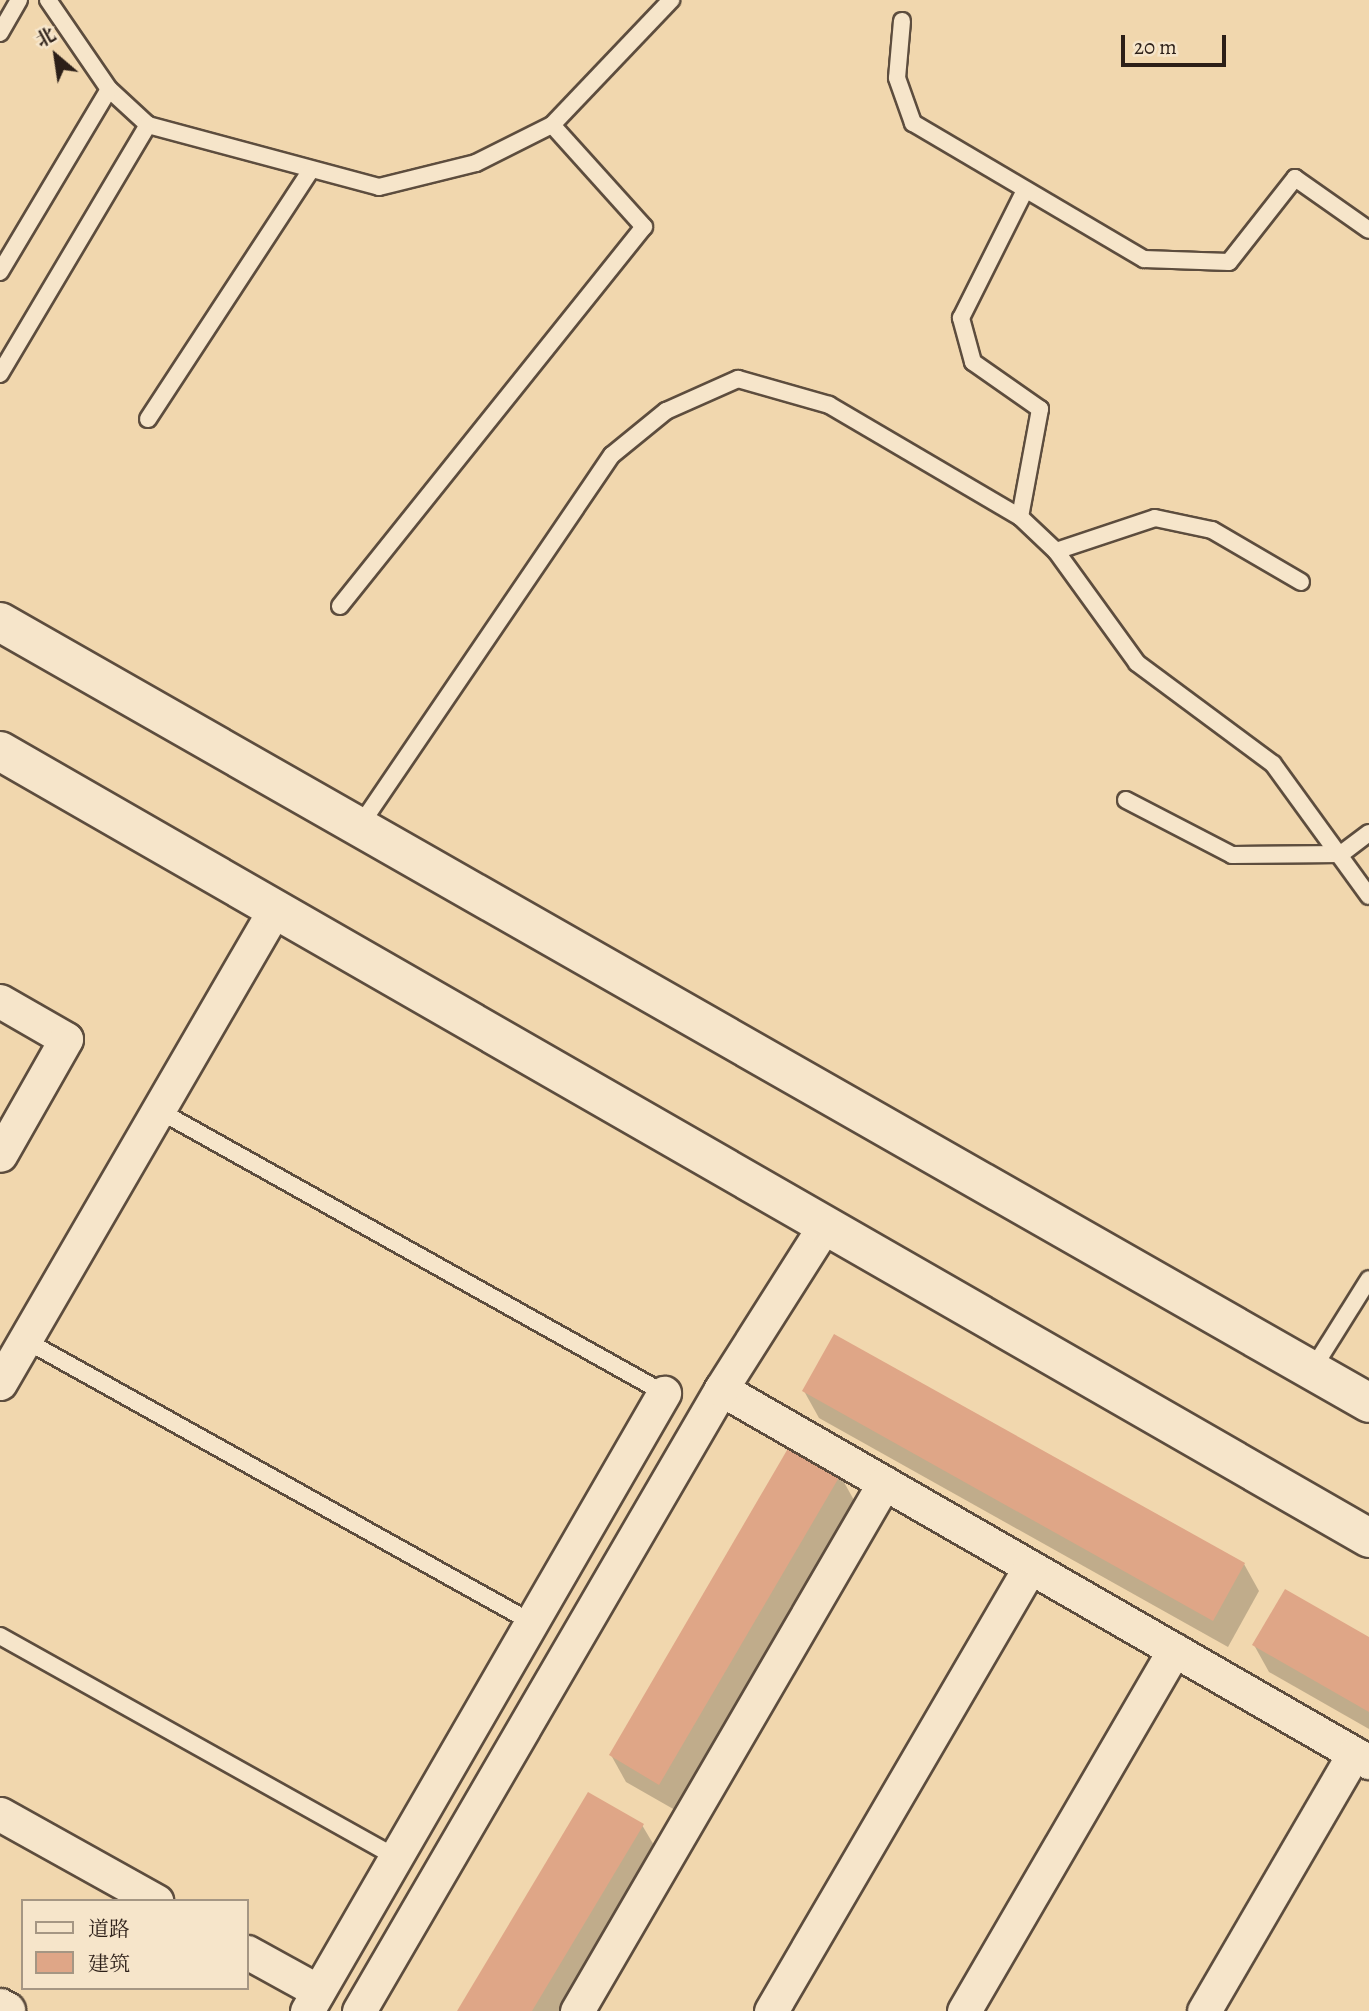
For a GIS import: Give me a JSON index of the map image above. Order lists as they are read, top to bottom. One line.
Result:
{"legend":["道路","建筑"],"scale_bar":"20 m","north":"top left"}
